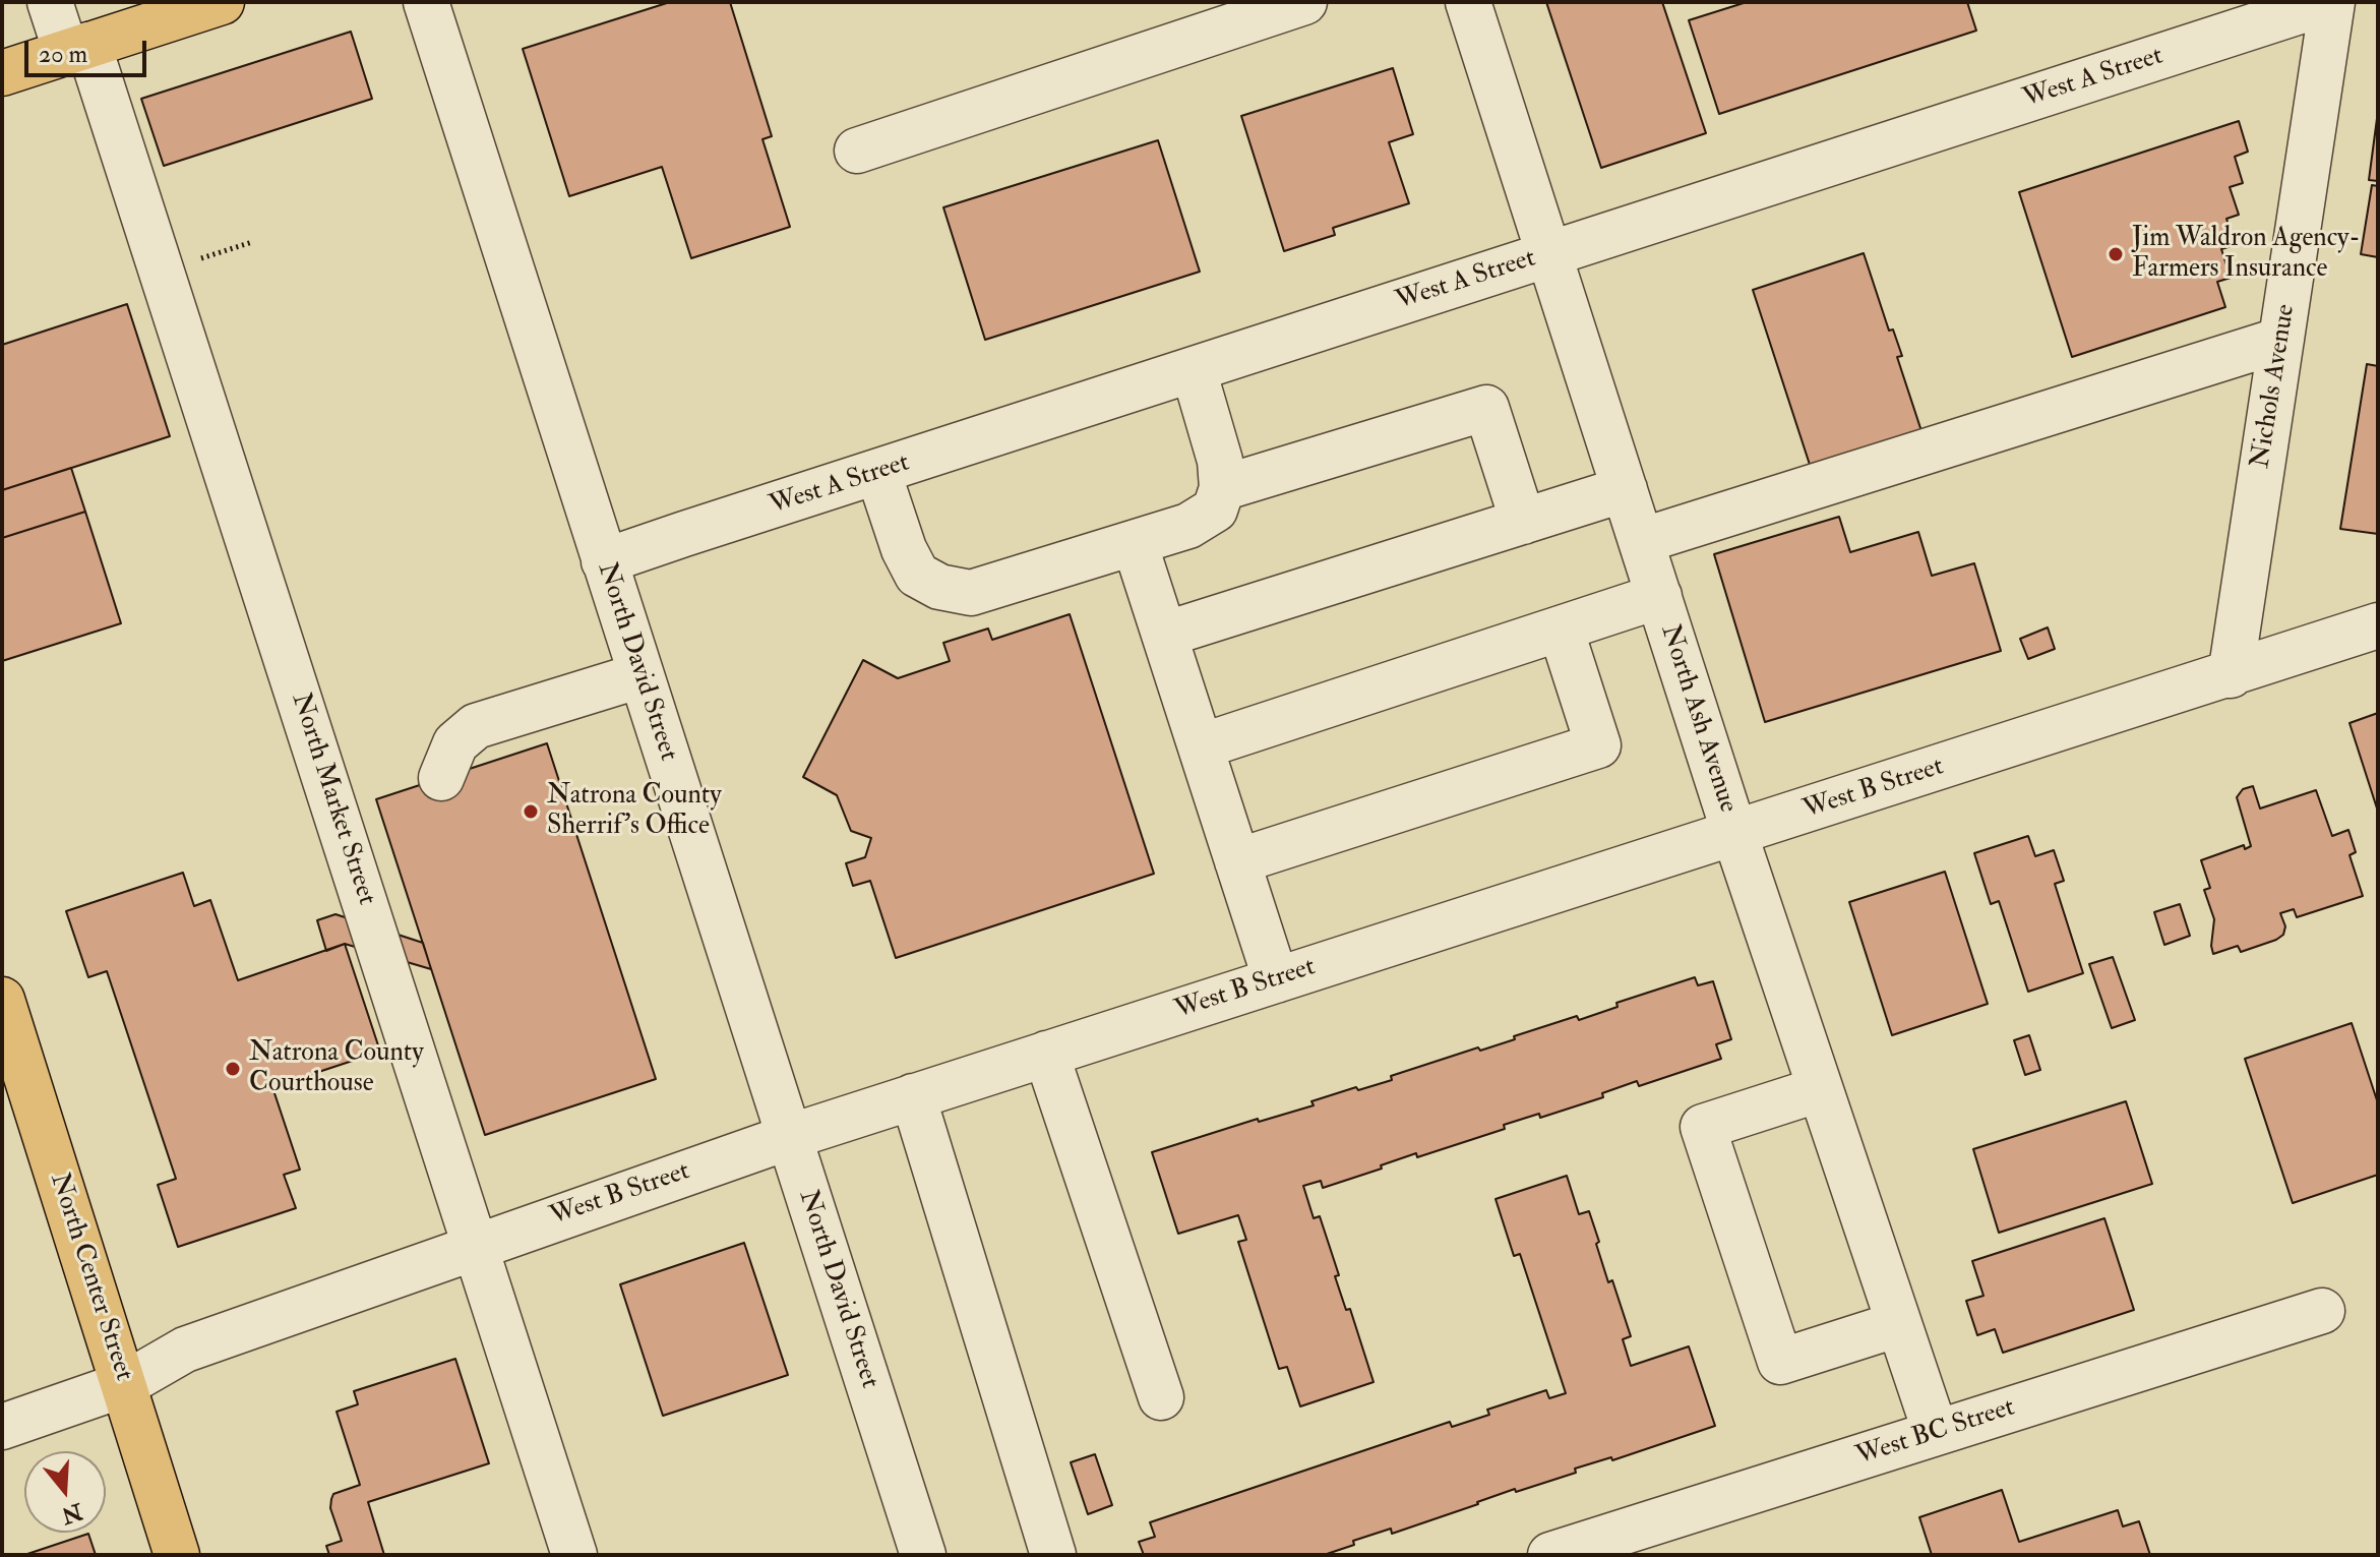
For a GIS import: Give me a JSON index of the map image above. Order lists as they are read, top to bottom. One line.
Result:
{"streets":{"main road":["North Center Street"],"street":["West A Street","Nichols Avenue","North David Street","North Ash Avenue","West B Street","North Market Street","West BC Street"]},"crossings":[["West A Street","Nichols Avenue"],["West A Street","North David Street"],["West A Street","North Ash Avenue"],["Nichols Avenue","West B Street"],["North David Street","West B Street"],["North Ash Avenue","West B Street"],["North Ash Avenue","West BC Street"],["West B Street","North Market Street"],["West B Street","North Center Street"]],"places":["Jim Waldron Agency- Farmers Insurance","Natrona County Sherrif's Office","Natrona County Courthouse"],"scale_bar":"20 m","north":"bottom"}
